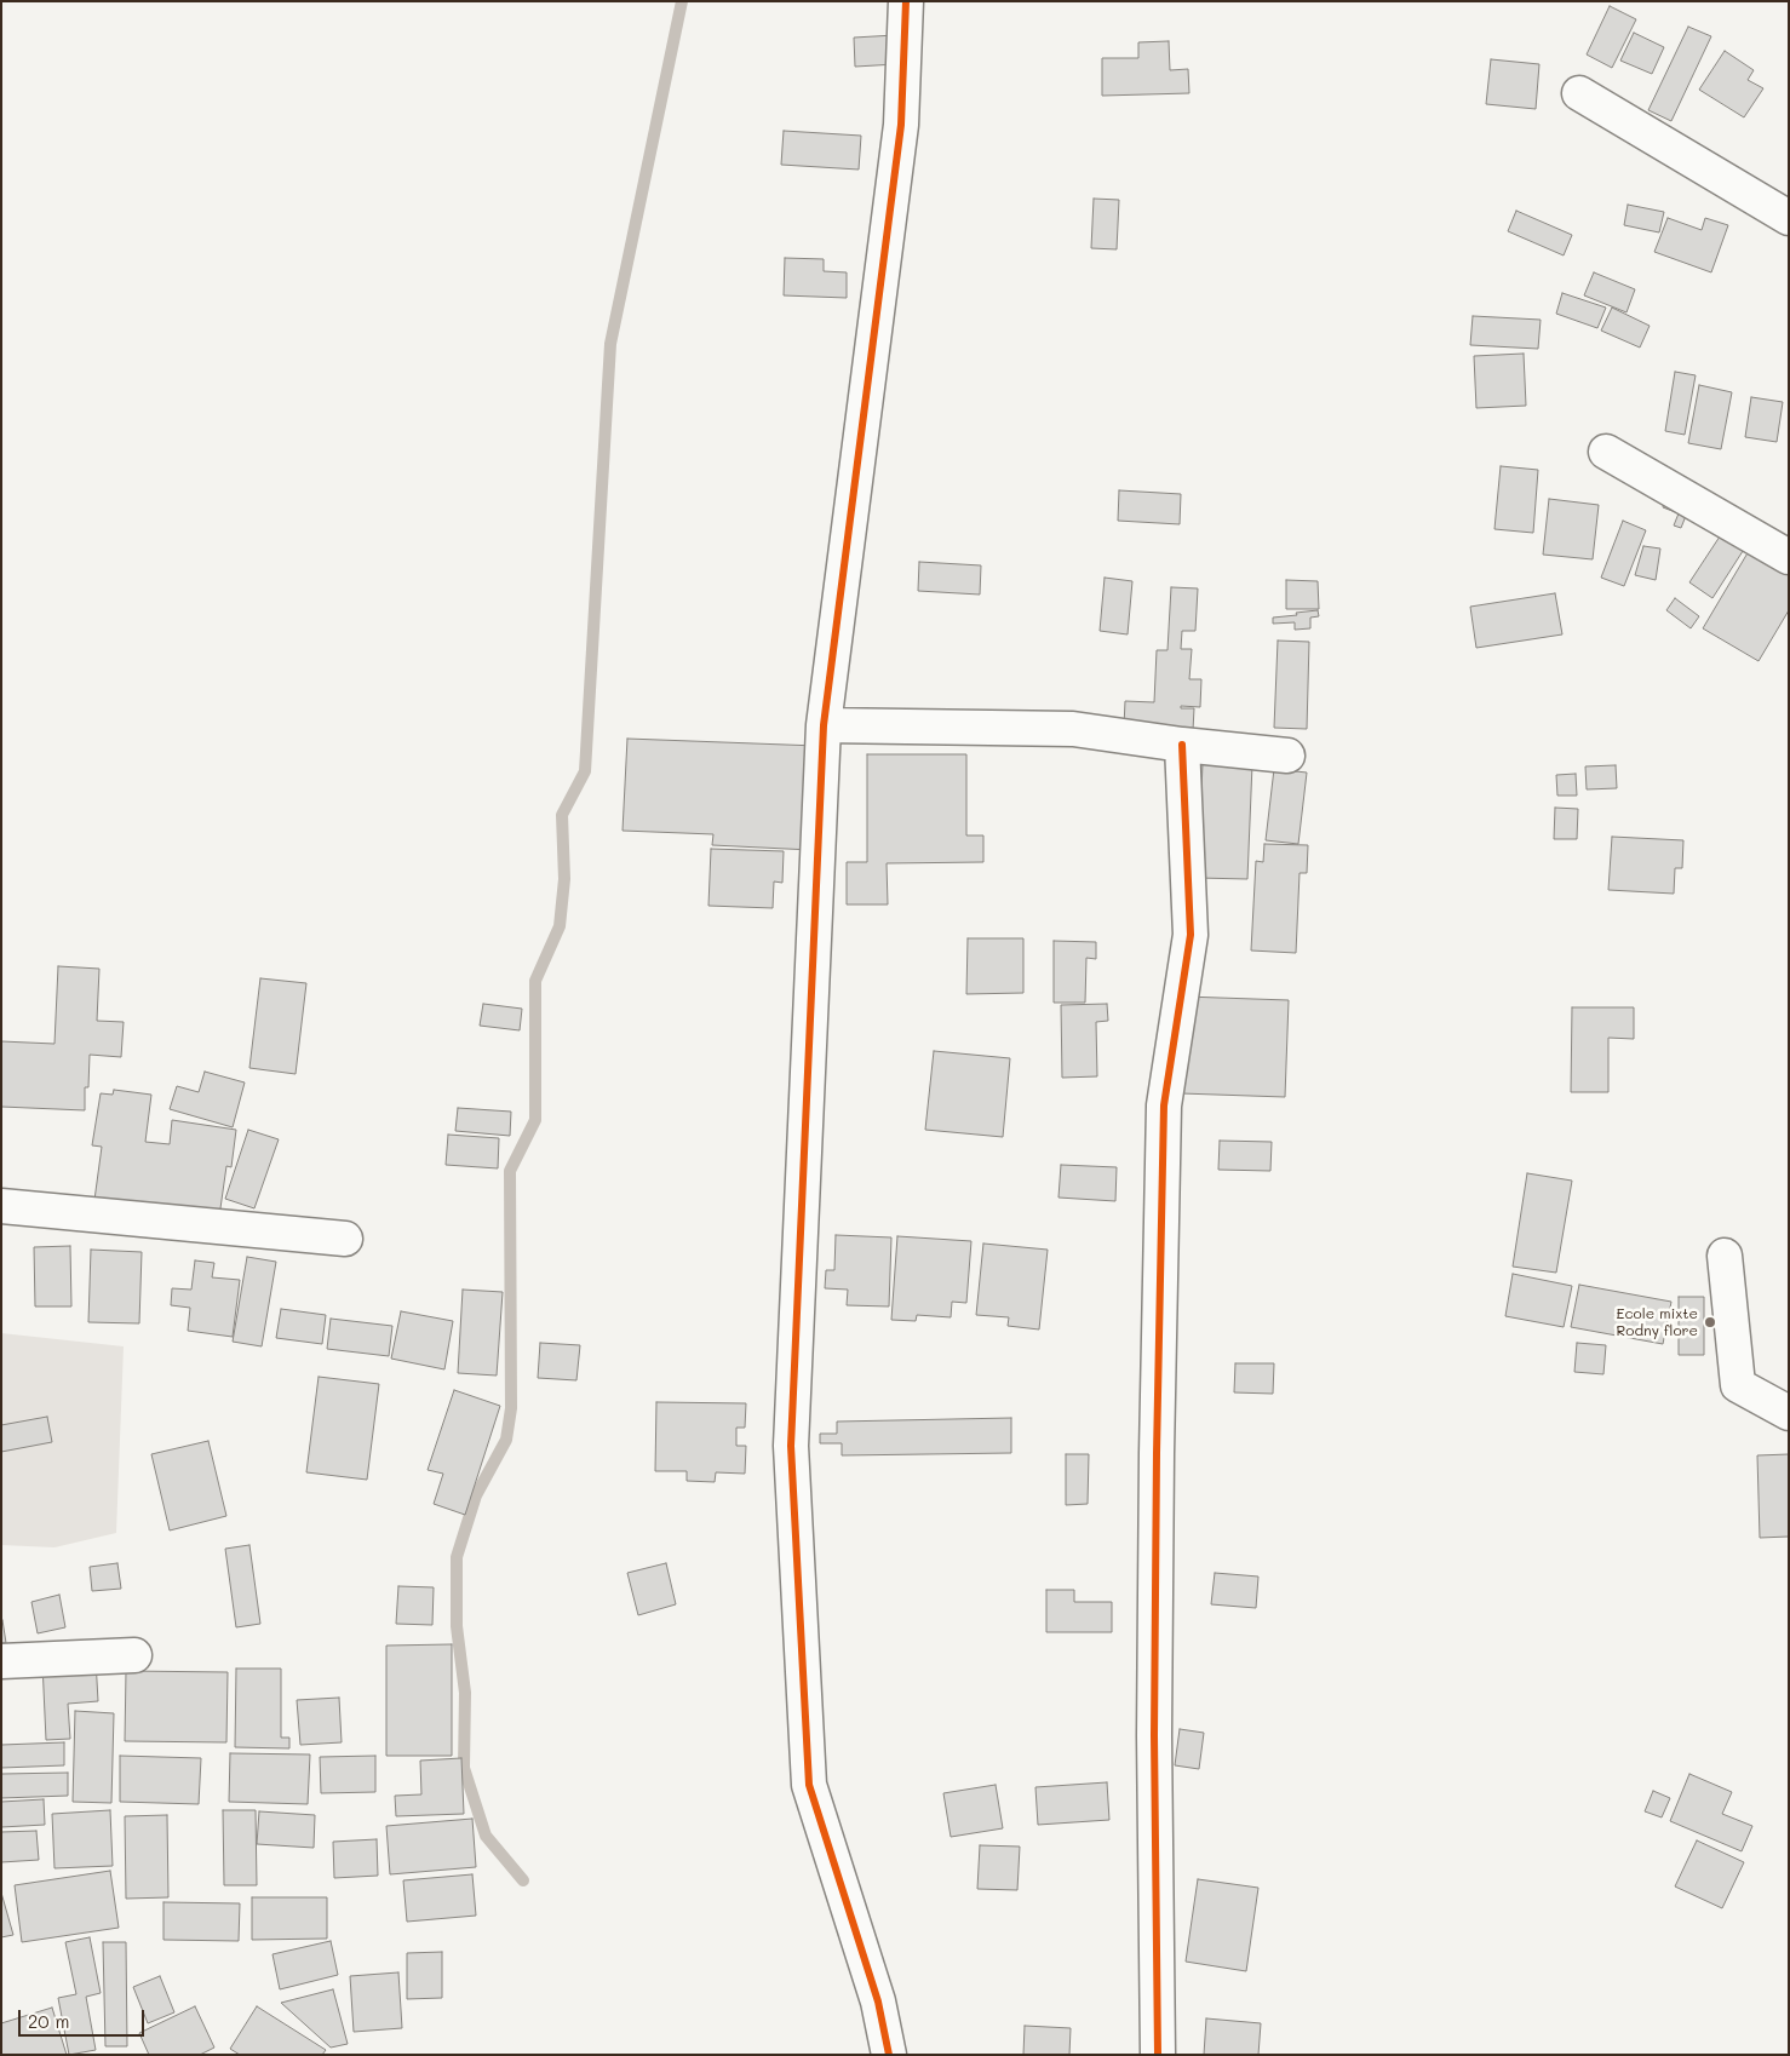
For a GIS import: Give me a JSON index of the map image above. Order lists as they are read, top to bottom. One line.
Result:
{"places":["Ecole mixte Rodny flore"],"scale_bar":"20 m"}
